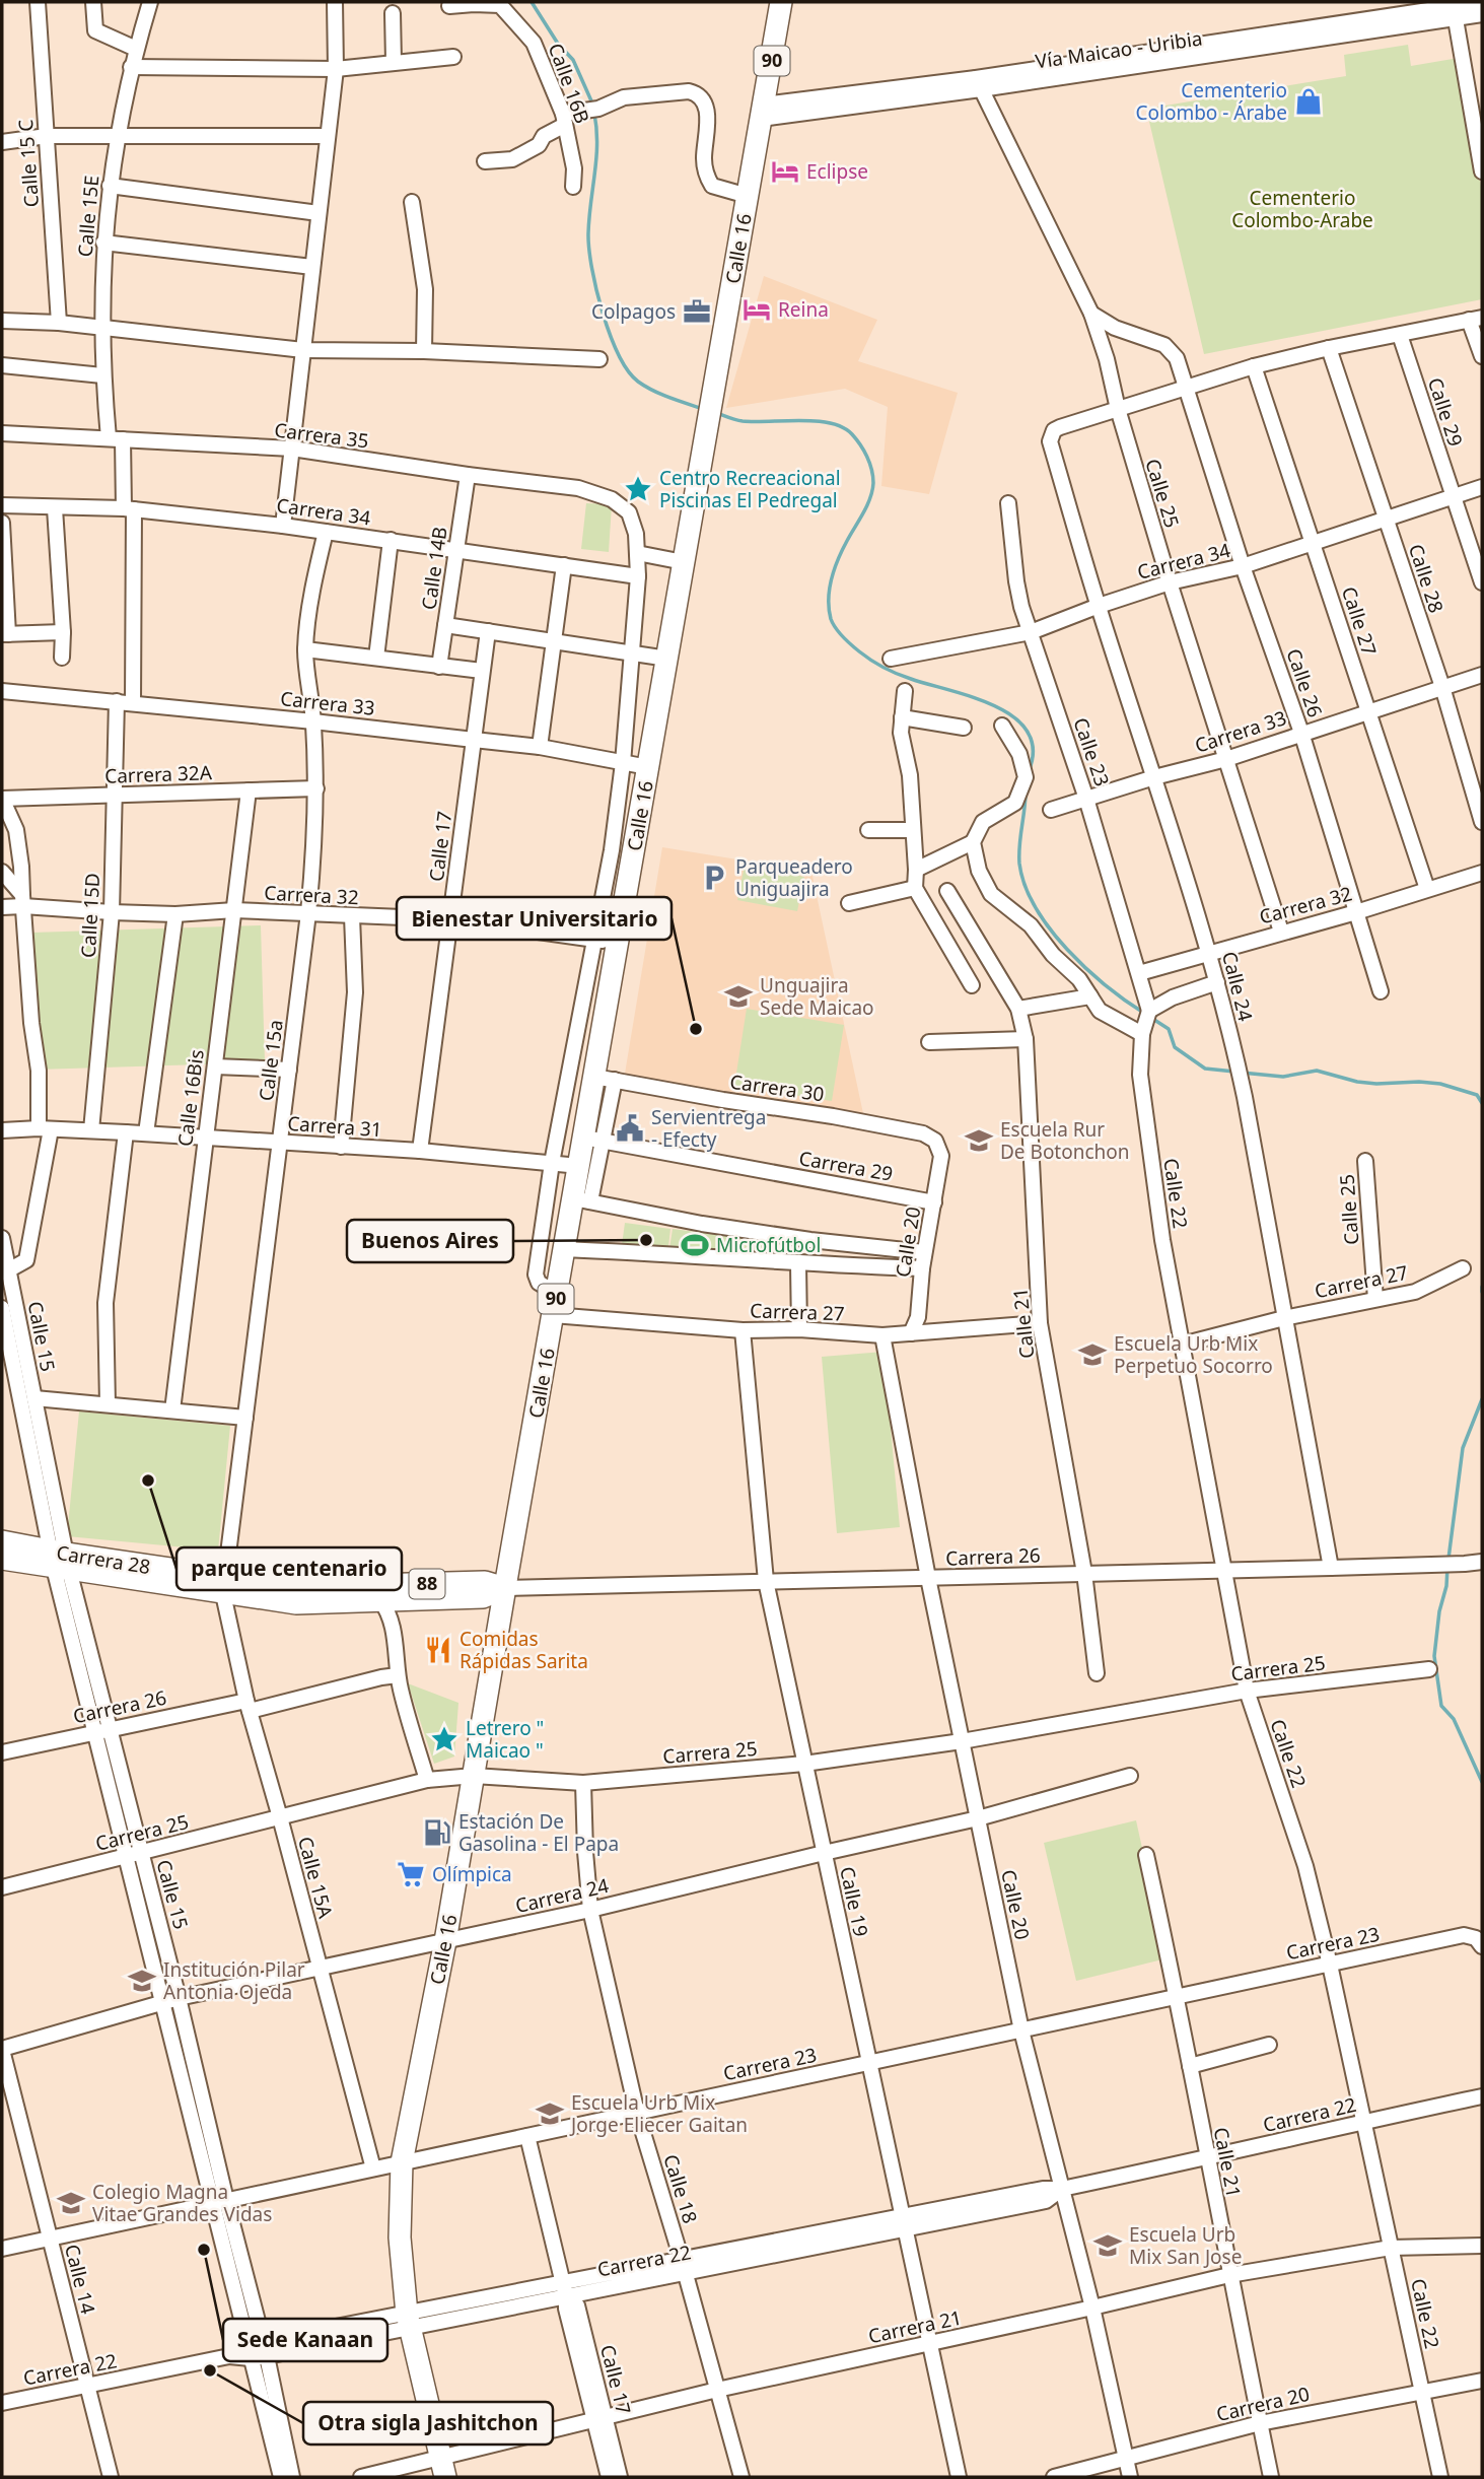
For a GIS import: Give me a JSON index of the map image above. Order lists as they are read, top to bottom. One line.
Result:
{"streets":{"highway":["90","Calle 16","Carrera 28","88"],"street":["Vía Maicao - Uribia","Calle 16B","Calle 15 C","Calle 15E","Calle 29","Carrera 35","Calle 25","Carrera 34","Calle 14B","Calle 28","Calle 27","Calle 26","Carrera 33","Calle 23","Carrera 32A","Calle 17","Carrera 32","Calle 15D","Calle 24","Calle 15a","Carrera 30","Calle 16Bis","Carrera 31","Carrera 29","Calle 22","Calle 20","Carrera 27","Calle 21","Calle 15","Carrera 26","Carrera 25","Calle 15A","Carrera 24","Calle 19","Carrera 23","Carrera 22","Calle 18","Calle 14","Carrera 21","Carrera 20"]},"crossings":[["Vía Maicao - Uribia","90"],["Vía Maicao - Uribia","Calle 16"],["Vía Maicao - Uribia","Calle 25"],["90","Calle 16"],["Calle 15E","Carrera 35"],["Calle 15E","Carrera 34"],["Calle 16","Carrera 33"],["Calle 16","Carrera 32"],["Calle 16","Carrera 30"],["Calle 16","Carrera 31"],["Calle 16","Carrera 29"],["Calle 16","Carrera 27"],["Calle 16","Carrera 26"],["Calle 16","Carrera 28"],["Calle 16","Carrera 25"],["Calle 16","Carrera 24"],["Calle 16","Carrera 23"],["Calle 16","Carrera 22"],["Calle 16","Carrera 21"],["Calle 29","Carrera 34"],["Carrera 35","Calle 14B"],["Calle 25","Carrera 34"],["Calle 25","Calle 26"],["Calle 25","Carrera 33"],["Calle 25","Carrera 32"],["Calle 25","Calle 24"],["Calle 25","Carrera 27"],["Carrera 34","Calle 14B"],["Carrera 34","Calle 28"],["Carrera 34","Calle 27"],["Carrera 34","Calle 26"],["Carrera 34","Calle 23"],["Carrera 34","Calle 24"],["Carrera 34","Calle 15a"],["Calle 28","Carrera 33"],["Calle 27","Carrera 33"],["Calle 27","Carrera 32"],["Calle 26","Carrera 33"],["Calle 26","Carrera 32"],["Carrera 33","Calle 23"],["Carrera 33","Calle 17"],["Carrera 33","Calle 15D"],["Carrera 33","Calle 24"],["Carrera 33","Calle 15a"],["Calle 23","Carrera 32"],["Calle 23","Calle 22"],["Carrera 32A","Calle 15D"],["Carrera 32A","Calle 15a"],["Carrera 32A","Calle 16Bis"],["Calle 17","Carrera 32"],["Calle 17","Carrera 31"],["Calle 17","Carrera 23"],["Calle 17","Carrera 22"],["Calle 17","Carrera 21"],["Carrera 32","Calle 15D"],["Carrera 32","Calle 24"],["Carrera 32","Calle 15a"],["Carrera 32","Calle 16Bis"],["Calle 15D","Carrera 31"],["Calle 24","Carrera 27"],["Calle 24","Carrera 26"],["Calle 15a","Carrera 31"],["Calle 15a","Carrera 28"],["Calle 15a","Calle 15A"],["Carrera 30","Calle 20"],["Calle 16Bis","Carrera 31"],["Carrera 29","Calle 20"],["Calle 22","Carrera 27"],["Calle 22","Carrera 26"],["Calle 22","Carrera 25"],["Calle 22","Carrera 23"],["Calle 22","Carrera 22"],["Calle 22","Carrera 21"],["Calle 22","Carrera 20"],["Calle 20","Carrera 27"],["Calle 20","Carrera 26"],["Calle 20","Carrera 25"],["Calle 20","Carrera 24"],["Calle 20","Carrera 23"],["Calle 20","Carrera 22"],["Calle 20","Carrera 21"],["Calle 20","Carrera 20"],["Carrera 27","Calle 21"],["Carrera 27","Calle 19"],["Calle 21","Carrera 26"],["Calle 21","Carrera 23"],["Calle 21","Carrera 22"],["Calle 21","Carrera 21"],["Calle 21","Carrera 20"],["Calle 15","Carrera 26"],["Calle 15","Carrera 28"],["Calle 15","Carrera 25"],["Calle 15","Carrera 24"],["Calle 15","Carrera 23"],["Calle 15","Carrera 22"],["Carrera 26","Carrera 28"],["Carrera 26","Calle 15A"],["Carrera 26","Calle 19"],["Carrera 28","Calle 15A"],["Carrera 25","Calle 15A"],["Carrera 25","Calle 19"],["Carrera 25","Calle 18"],["Calle 15A","Carrera 24"],["Calle 15A","Carrera 23"],["Carrera 24","Calle 19"],["Carrera 24","Calle 18"],["Carrera 24","Calle 14"],["Calle 19","Carrera 23"],["Calle 19","Carrera 22"],["Calle 19","Carrera 21"],["Carrera 23","Calle 18"],["Carrera 23","Calle 14"],["Carrera 22","Calle 18"],["Carrera 22","Calle 14"],["Calle 18","Carrera 21"]],"parks":["Cementerio Colombo-Arabe"],"places":{"shop":["Cementerio Colombo - Árabe"],"hotel":["Eclipse","Reina"],"office":["Colpagos"],"place":["Centro Recreacional Piscinas El Pedregal","Letrero \" Maicao \""],"parking":["Parqueadero Uniguajira"],"school or university":["Unguajira Sede Maicao","Escuela Rur De Botonchon","Escuela Urb Mix Perpetuo Socorro","Institución Pilar Antonia Ojeda","Escuela Urb Mix Jorge Eliecer Gaitan","Colegio Magna Vitae Grandes Vidas","Escuela Urb Mix San Jose"],"other":["Bienestar Universitario","Buenos Aires","parque centenario","Sede Kanaan","Otra sigla Jashitchon"],"public building":["Servientrega - Efecty"],"sports":["Microfútbol"],"restaurant":["Comidas Rápidas Sarita"],"fuel station":["Estación De Gasolina - El Papa"],"supermarket":["Olímpica"]}}
